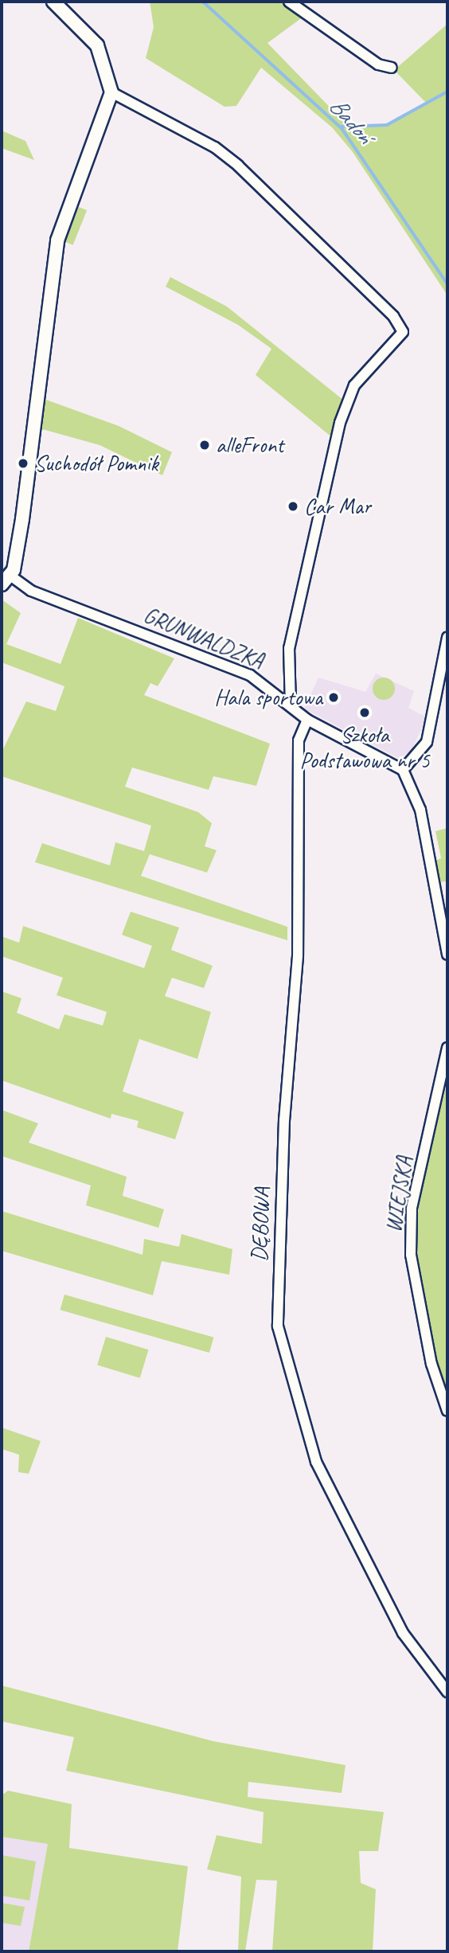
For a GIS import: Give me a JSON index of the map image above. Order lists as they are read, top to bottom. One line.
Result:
{"streets":{"street":["GRUNWALDZKA","WIEJSKA","DĘBOWA"]},"crossings":[["GRUNWALDZKA","DĘBOWA"]],"water":["Badoń"],"places":["alleFront","Suchodół Pomnik","Car Mar","Hala sportowa","Szkoła Podstawowa nr 5"]}
